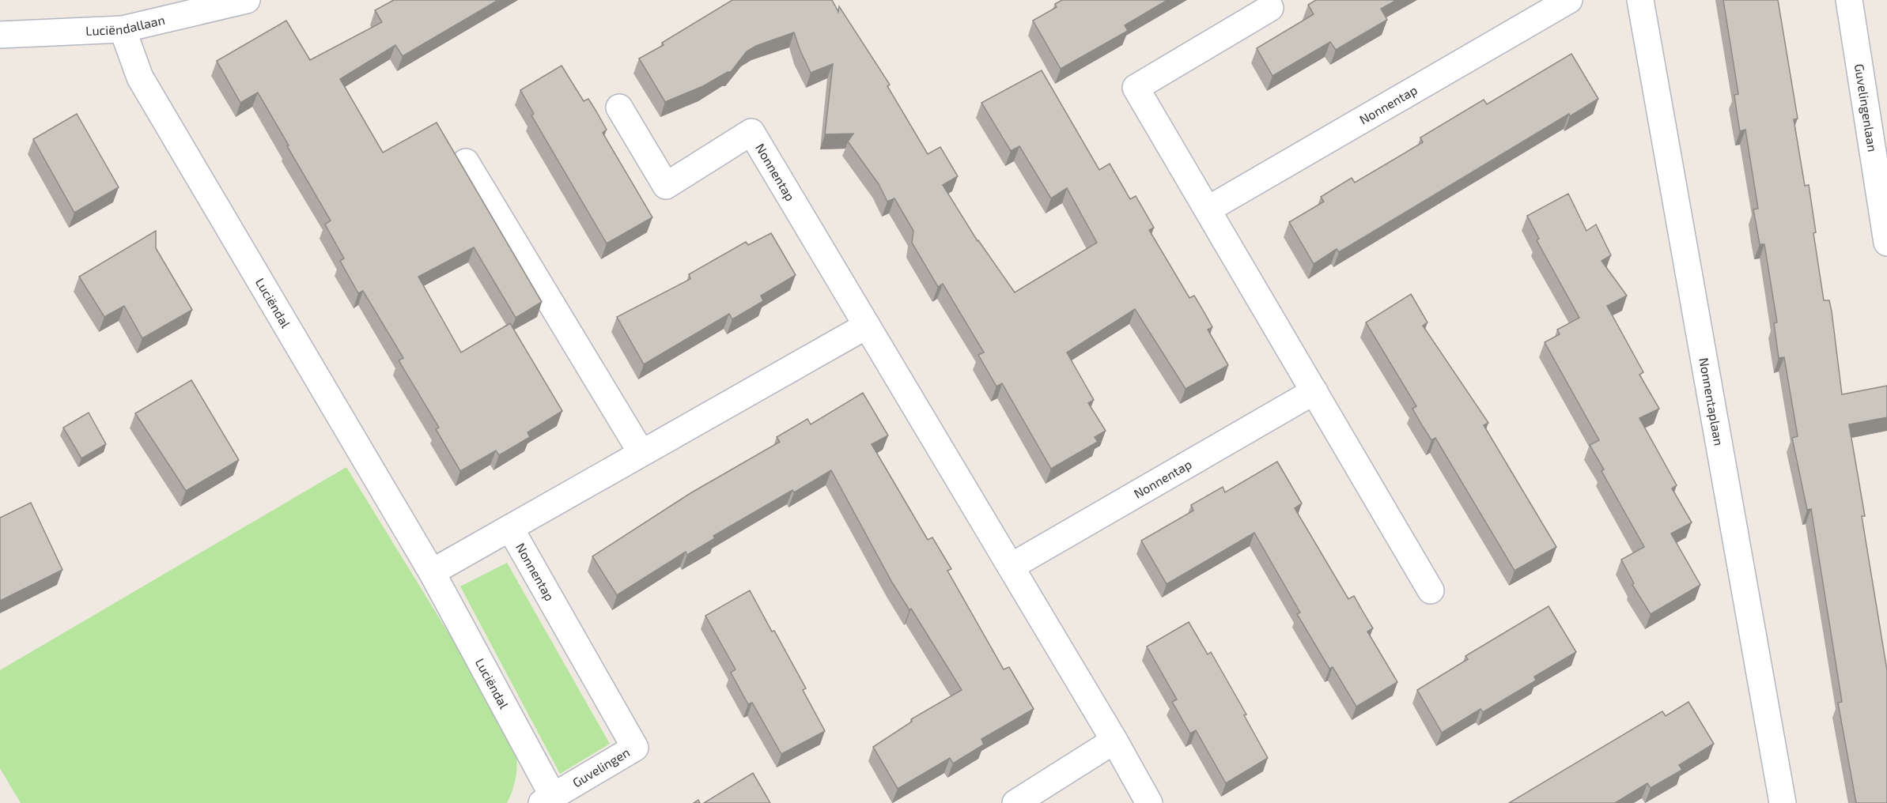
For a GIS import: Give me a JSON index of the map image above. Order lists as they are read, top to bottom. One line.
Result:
{"streets":{"street":["Luciëndallaan","Nonnentap","Guvelingenlaan","Luciëndal","Nonnentaplaan","Guvelingen"]},"crossings":[["Luciëndallaan","Luciëndal"],["Nonnentap","Guvelingen"],["Luciëndal","Guvelingen"]]}
